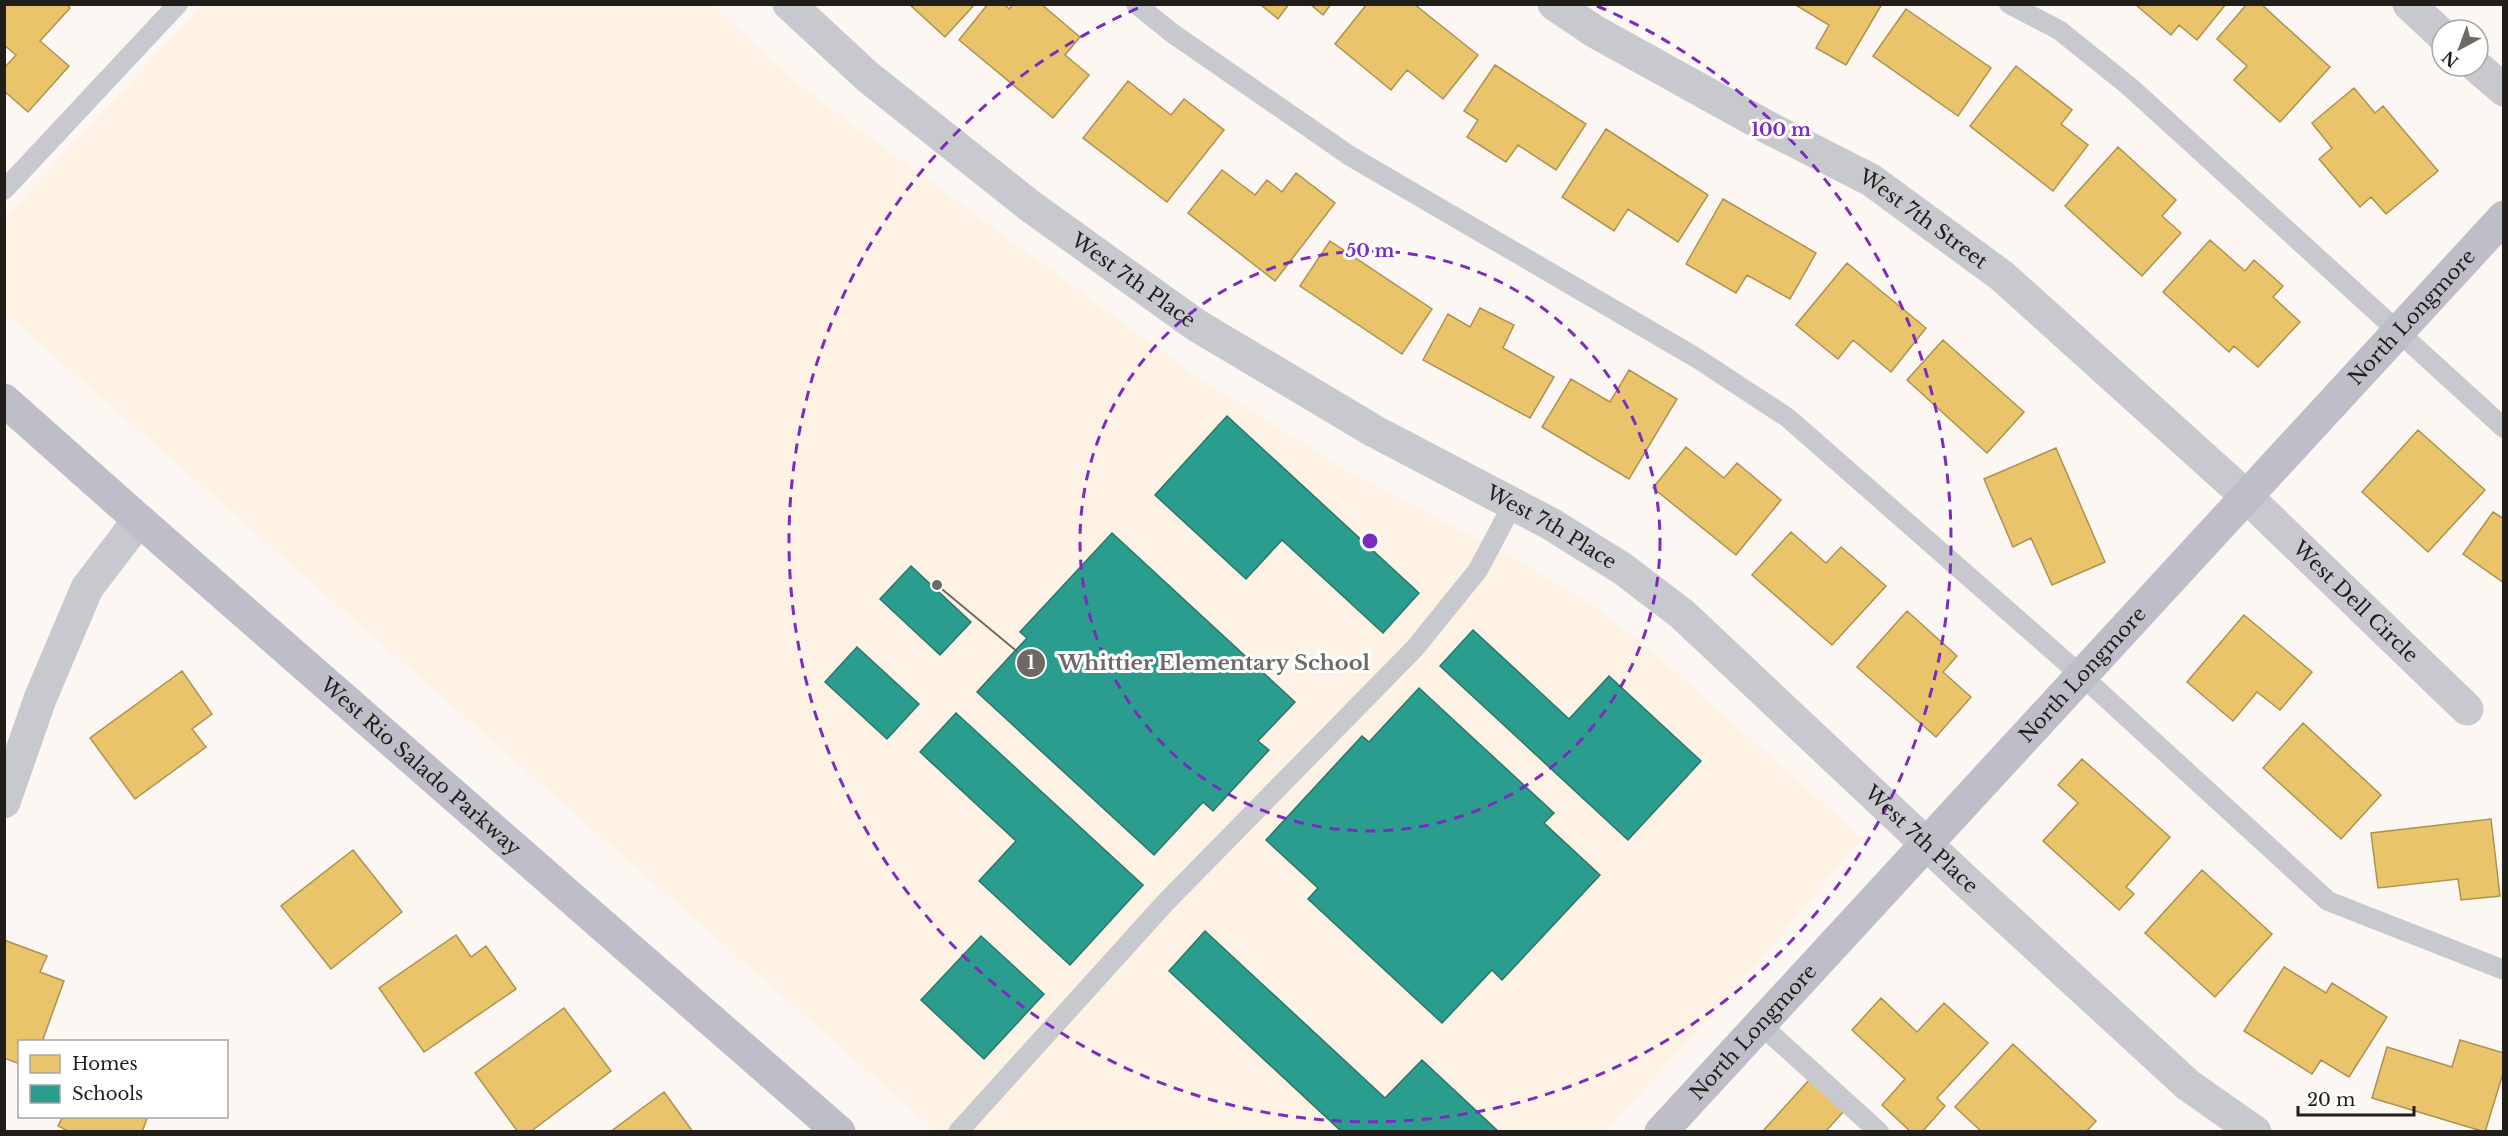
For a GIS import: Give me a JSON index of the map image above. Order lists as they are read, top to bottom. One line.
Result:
{"streets":{"street":["West 7th Street","West 7th Place","North Longmore","West Dell Circle","West Rio Salado Parkway"]},"crossings":[["West 7th Street","North Longmore"],["West 7th Street","West Dell Circle"],["West 7th Place","North Longmore"],["North Longmore","West Dell Circle"]],"places":["Whittier Elementary School"],"legend":["Homes","Schools"],"scale_bar":"20 m","north":"bottom left","rings":["100 m","50 m"]}
